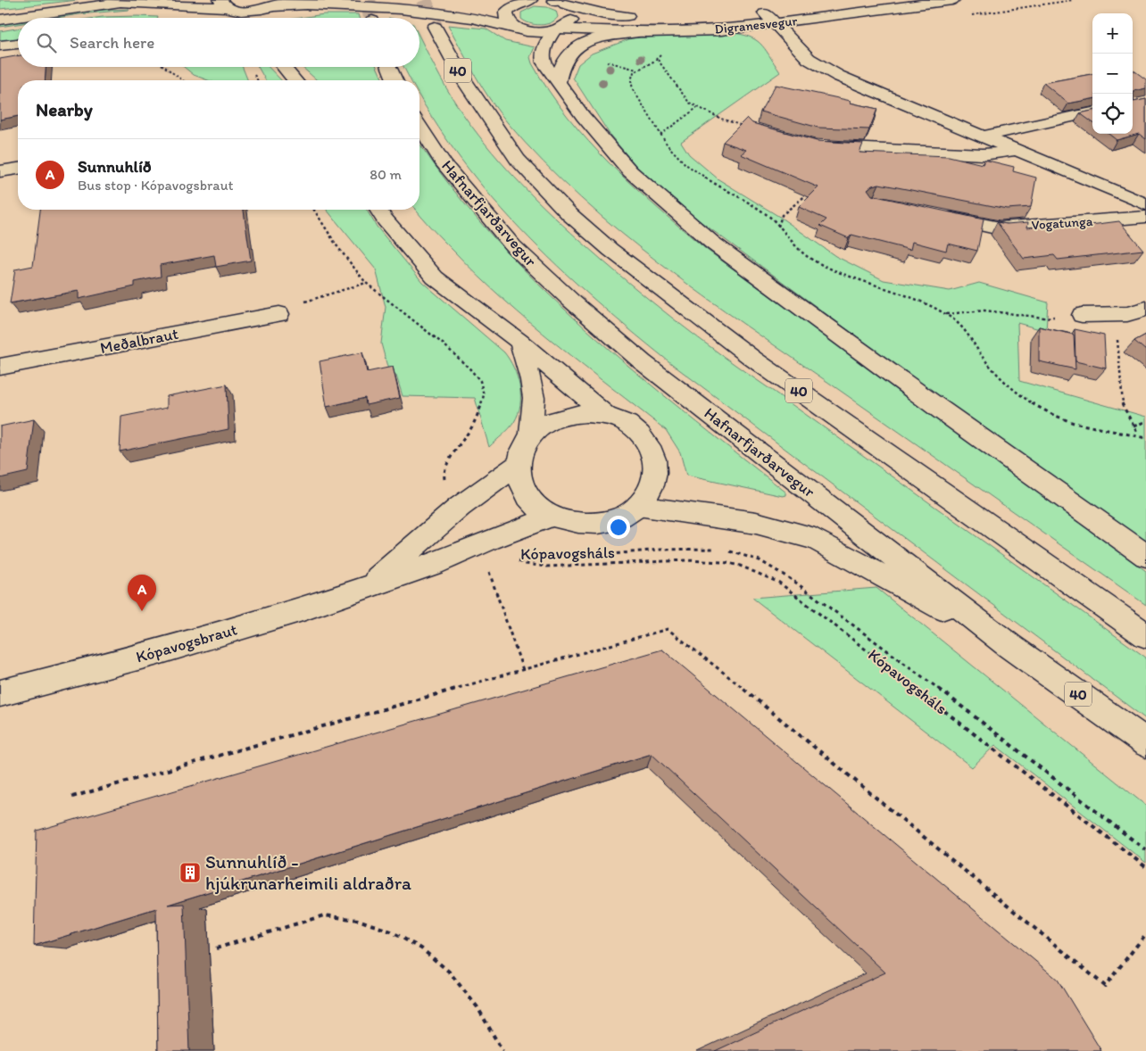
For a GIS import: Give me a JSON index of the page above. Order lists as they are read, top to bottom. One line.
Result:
{"streets":{"street":["Digranesvegur","40","Hafnarfjarðarvegur","Vogatunga","Meðalbraut","Kópavogsbraut"],"path":["Kópavogsháls"]},"places":{"building":["Sunnuhlíð - hjúkrunarheimili aldraðra"]},"page":{"map_buttons":["+","−"],"search":"Search here","heading":"Nearby","list":[{"mark":"A","name":"Sunnuhlíð","note":"Bus stop · Kópavogsbraut","value":"80 m"}],"pins":"A"}}
